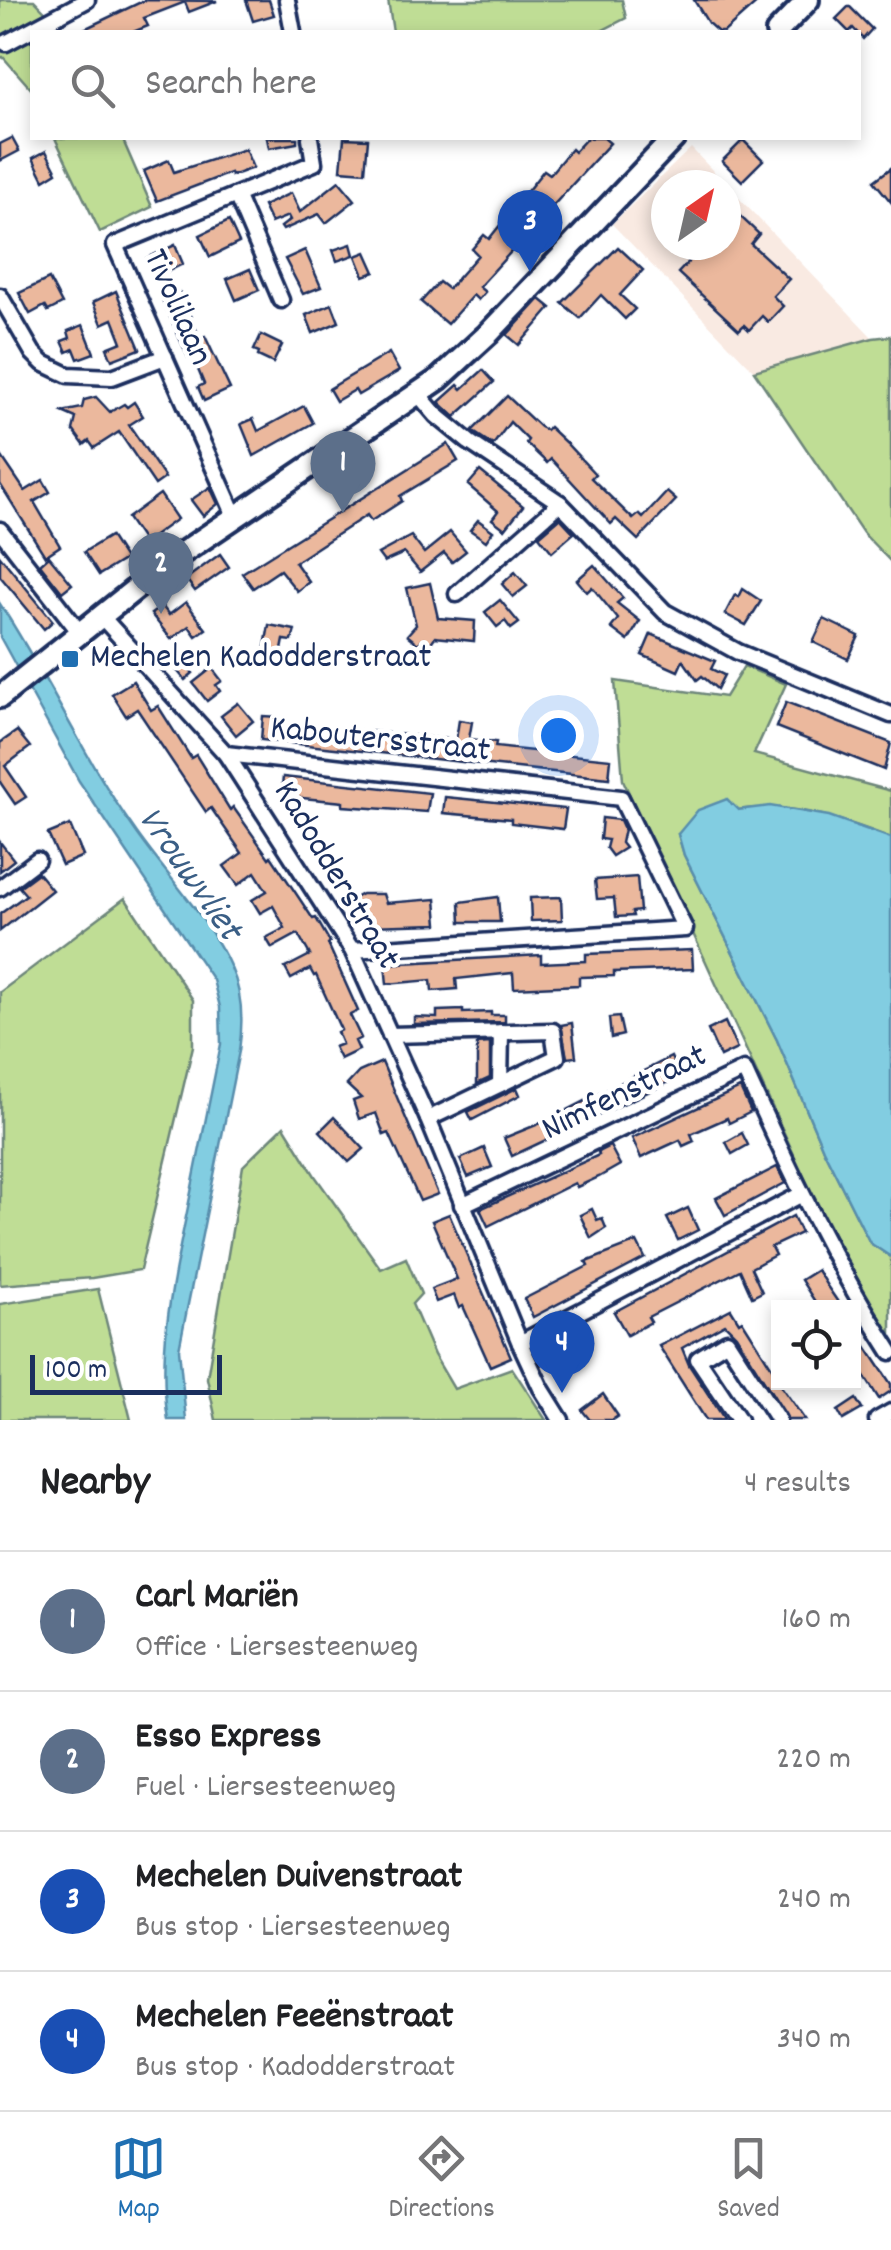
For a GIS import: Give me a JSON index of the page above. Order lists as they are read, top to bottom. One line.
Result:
{"streets":{"street":["Tivolilaan","Kaboutersstraat","Kadodderstraat","Nimfenstraat"]},"crossings":[["Kaboutersstraat","Kadodderstraat"],["Kadodderstraat","Nimfenstraat"]],"water":["Vrouwvliet"],"places":{"transit":["Mechelen Kadodderstraat"]},"scale_bar":"100 m","north":"top right","page":{"search":"Search here","pins":["3","1","2","4"],"scale":"100 m","heading":["Nearby","4 results"],"list":[{"mark":"1","name":"Carl Mariën","note":"Office · Liersesteenweg","value":"160 m"},{"mark":"2","name":"Esso Express","note":"Fuel · Liersesteenweg","value":"220 m"},{"mark":"3","name":"Mechelen Duivenstraat","note":"Bus stop · Liersesteenweg","value":"240 m"},{"mark":"4","name":"Mechelen Feeënstraat","note":"Bus stop · Kadodderstraat","value":"340 m"}],"nav":["Map","Directions","Saved"]}}
